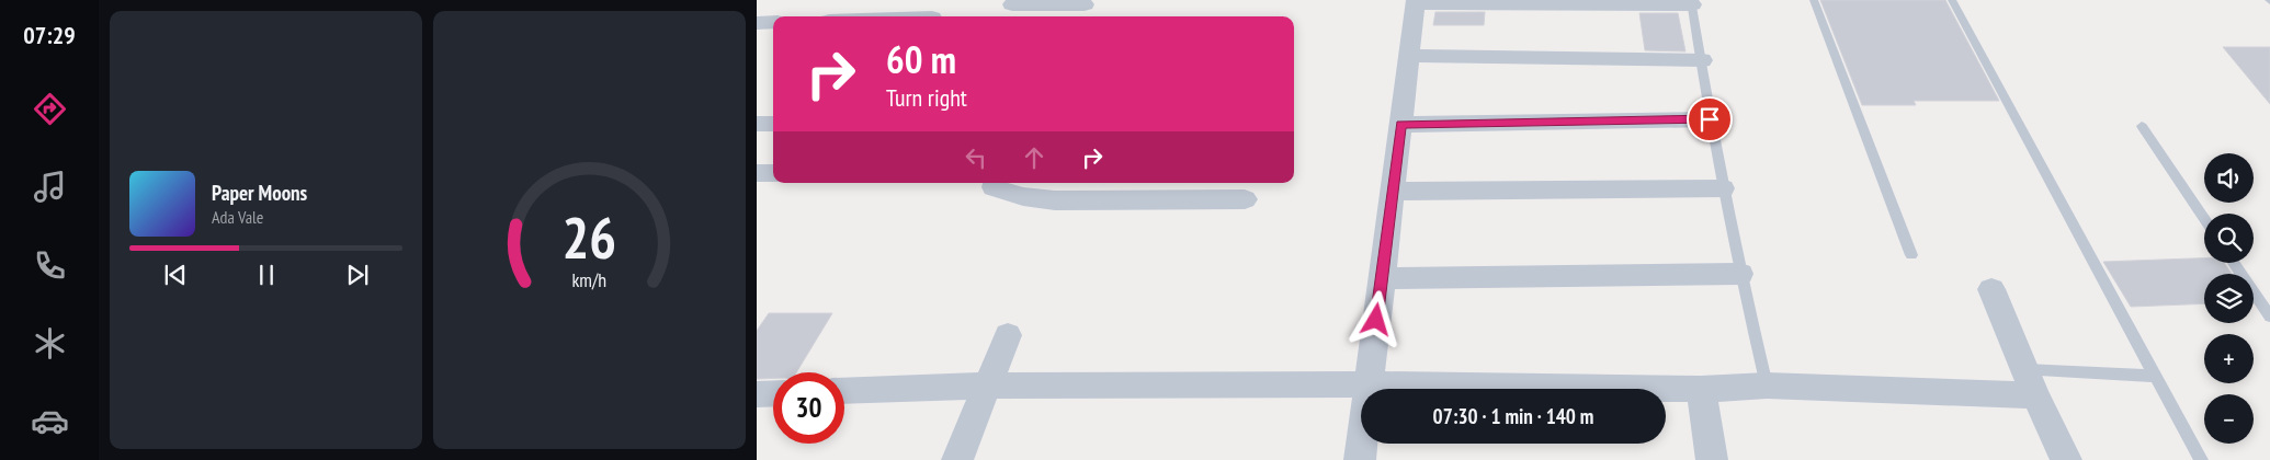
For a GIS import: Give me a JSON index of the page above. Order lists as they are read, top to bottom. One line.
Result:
{"page":{"tabs":"07:29","turn":["60 m","Turn right"],"map_buttons":["+","−"],"song":["Paper Moons","Ada Vale"],"limit":"30","trip":"07:30 · 1 min · 140 m","gauge":["26","km/h"]}}
